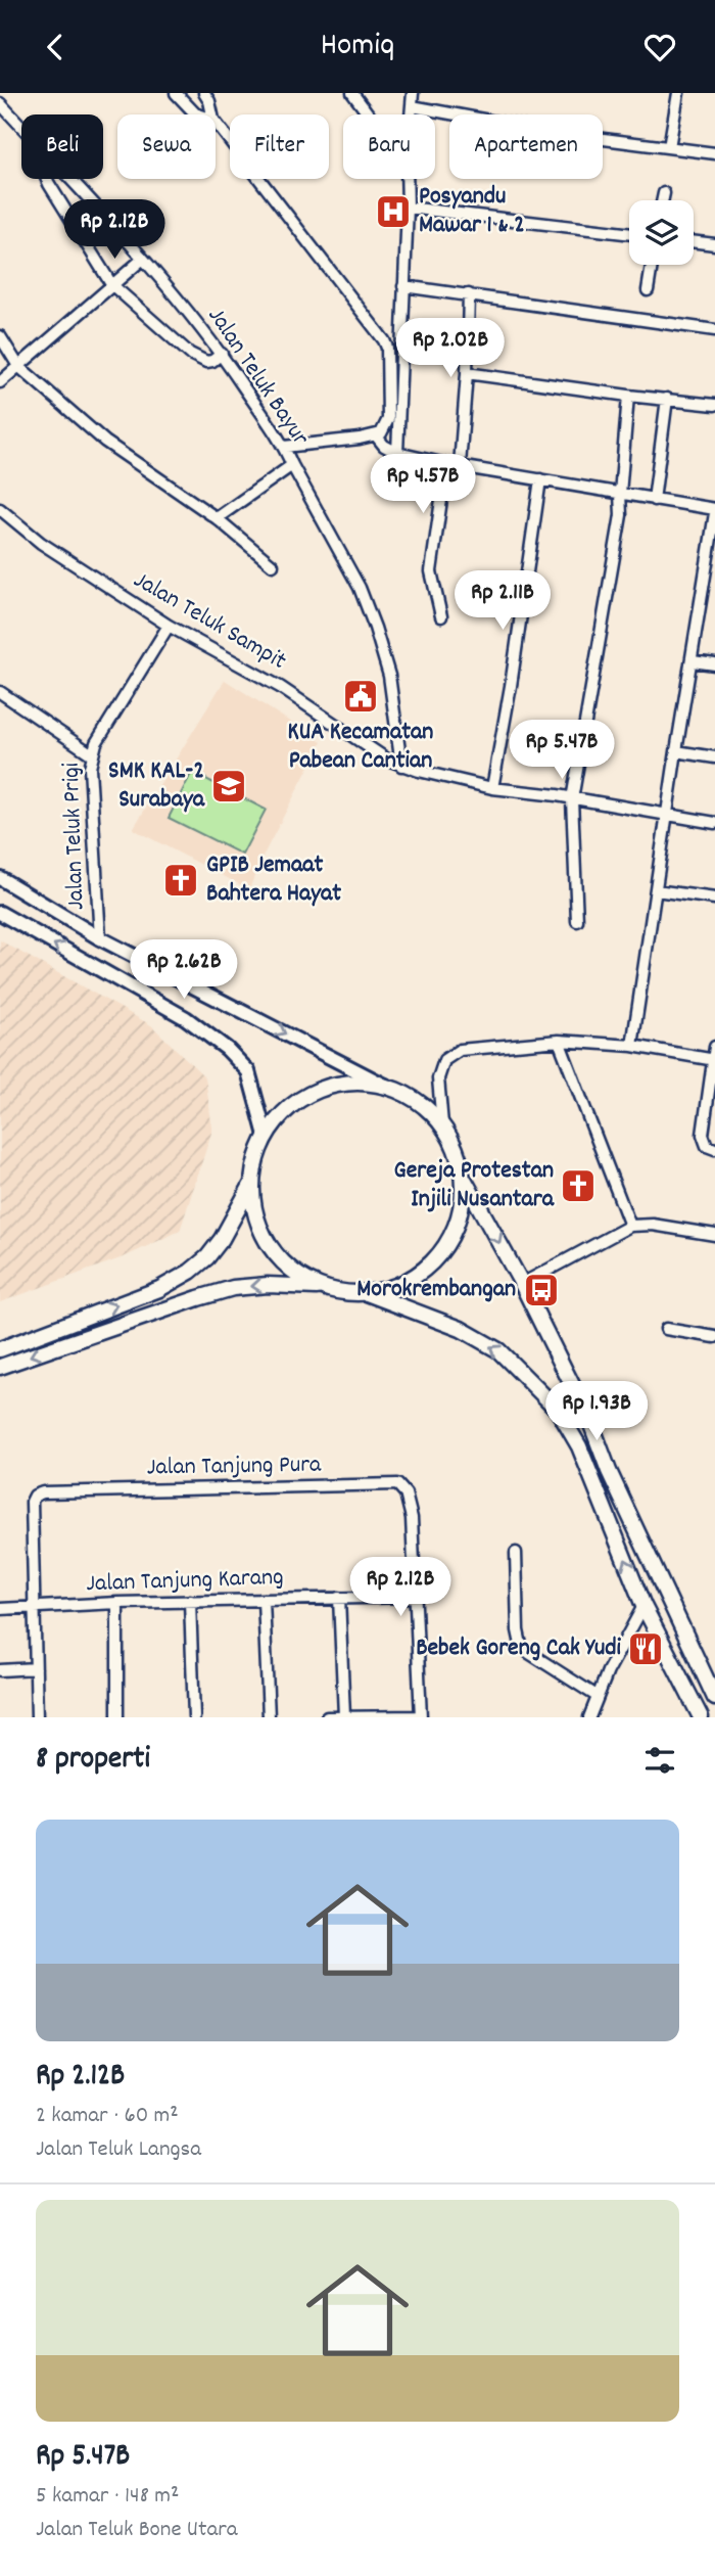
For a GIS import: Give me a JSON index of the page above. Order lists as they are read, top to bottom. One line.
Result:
{"streets":{"street":["Jalan Teluk Bayur","Jalan Teluk Sampit","Jalan Teluk Prigi","Jalan Tanjung Pura","Jalan Tanjung Karang"]},"crossings":[["Jalan Teluk Bayur","Jalan Teluk Sampit"],["Jalan Teluk Sampit","Jalan Teluk Prigi"],["Jalan Tanjung Pura","Jalan Tanjung Karang"]],"places":{"hospital":["Posyandu Mawar 1 & 2"],"public building":["KUA Kecamatan Pabean Cantian"],"school or university":["SMK KAL-2 Surabaya"],"church":["GPIB Jemaat Bahtera Hayat","Gereja Protestan Injili Nusantara"],"bus stop":["Morokrembangan"],"restaurant":["Bebek Goreng Cak Yudi"]},"page":{"header":"Homiq","chip":["Beli","Sewa","Filter","Baru","Apartemen"],"price":["Rp 2.12B","Rp 2.02B","Rp 4.57B","Rp 2.11B","Rp 5.47B","Rp 2.62B","Rp 1.93B","Rp 2.12B"],"heading":"8 properti","list":[{"name":"Rp 2.12B","note":"2 kamar · 60 m² · Jalan Teluk Langsa"},{"name":"Rp 5.47B","note":"5 kamar · 148 m² · Jalan Teluk Bone Utara"}]}}
